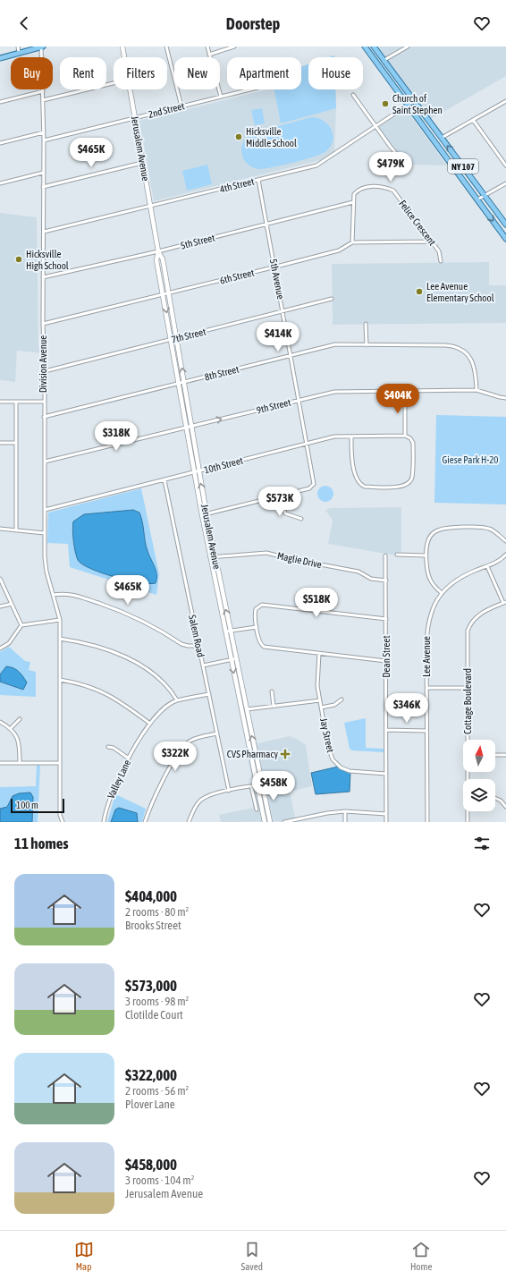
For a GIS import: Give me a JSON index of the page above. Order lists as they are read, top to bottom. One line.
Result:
{"streets":{"main road":["Jerusalem Avenue","NY 107"],"street":["2nd Street","4th Street","Felice Crescent","5th Street","6th Street","5th Avenue","7th Street","Division Avenue","8th Street","9th Street","10th Street","Maglie Drive","Salem Road","Dean Street","Lee Avenue","Cottage Boulevard","Jay Street","Valley Lane"]},"crossings":[["2nd Street","Jerusalem Avenue"],["2nd Street","Division Avenue"],["Jerusalem Avenue","4th Street"],["Jerusalem Avenue","5th Street"],["Jerusalem Avenue","6th Street"],["Jerusalem Avenue","7th Street"],["Jerusalem Avenue","8th Street"],["Jerusalem Avenue","9th Street"],["Jerusalem Avenue","10th Street"],["Jerusalem Avenue","Maglie Drive"],["NY 107","4th Street"],["4th Street","5th Avenue"],["4th Street","Division Avenue"],["Felice Crescent","5th Street"],["Felice Crescent","6th Street"],["5th Street","5th Avenue"],["5th Street","Division Avenue"],["6th Street","5th Avenue"],["6th Street","Division Avenue"],["5th Avenue","7th Street"],["5th Avenue","8th Street"],["5th Avenue","9th Street"],["5th Avenue","10th Street"],["7th Street","Division Avenue"],["Division Avenue","8th Street"],["Division Avenue","9th Street"],["Division Avenue","10th Street"],["8th Street","9th Street"],["10th Street","Salem Road"],["Maglie Drive","Dean Street"],["Salem Road","Valley Lane"],["Dean Street","Jay Street"]],"parks":["Giese Park H-20"],"places":{"other":["Church of Saint Stephen","Hicksville Middle School","Hicksville High School","Lee Avenue Elementary School"],"health":["CVS Pharmacy"]},"scale_bar":"100 m","north":"top","page":{"header":"Doorstep","chip":["Buy","Rent","Filters","New","Apartment","House"],"price":["$465K","$479K","$414K","$404K","$318K","$573K","$465K","$518K","$346K","$322K","$458K"],"scale":"100 m","heading":"11 homes","list":[{"name":"$404,000","note":"2 rooms · 80 m² · Brooks Street"},{"name":"$573,000","note":"3 rooms · 98 m² · Clotilde Court"},{"name":"$322,000","note":"2 rooms · 56 m² · Plover Lane"},{"name":"$458,000","note":"3 rooms · 104 m² · Jerusalem Avenue"}],"tabs":["Map","Saved","Home"]}}
